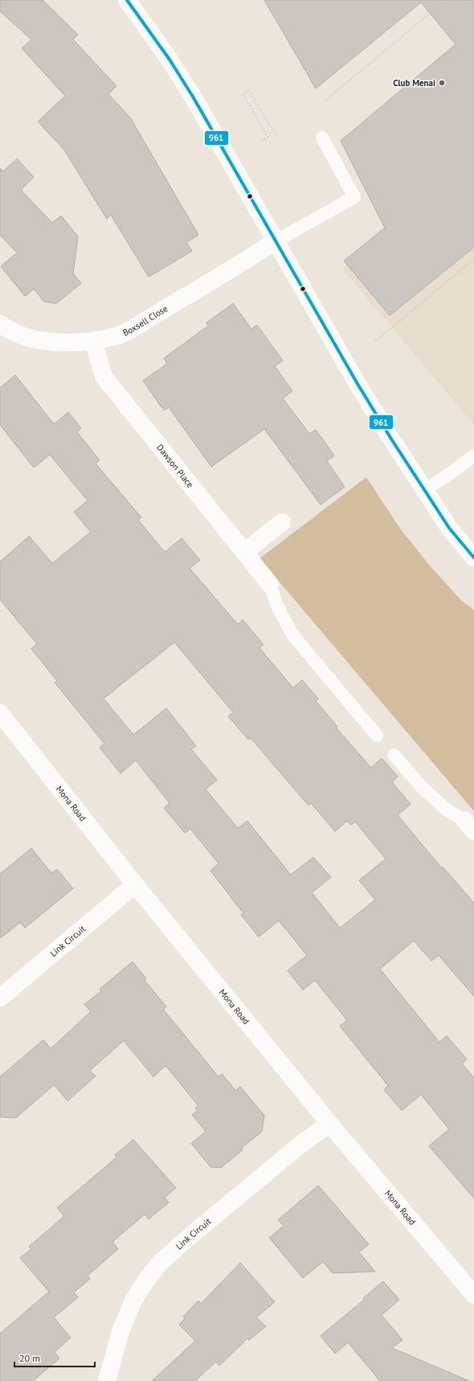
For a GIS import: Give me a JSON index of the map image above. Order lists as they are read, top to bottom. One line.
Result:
{"streets":{"street":["Boxsell Close","Dawson Place","Mona Road","Link Circuit"]},"crossings":[["Boxsell Close","Dawson Place"],["Mona Road","Link Circuit"]],"places":["Club Menai"],"lines":["transit line 961"],"scale_bar":"20 m"}
